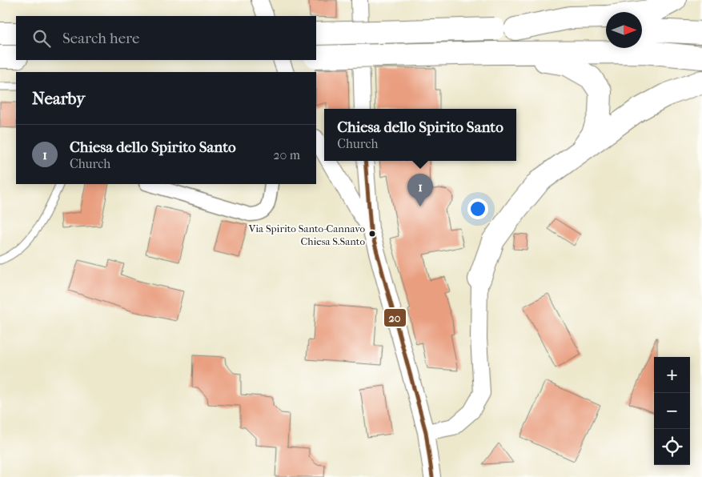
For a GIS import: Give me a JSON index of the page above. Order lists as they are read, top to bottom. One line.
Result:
{"places":["Via Spirito Santo-Cannavo Chiesa S.Santo"],"lines":["transit line 20"],"north":"right","page":{"search":"Search here","heading":"Nearby","popup":["Chiesa dello Spirito Santo","Church"],"list":[{"mark":"1","name":"Chiesa dello Spirito Santo","note":"Church","value":"20 m"}],"pins":"1","map_buttons":["+","−"]}}
